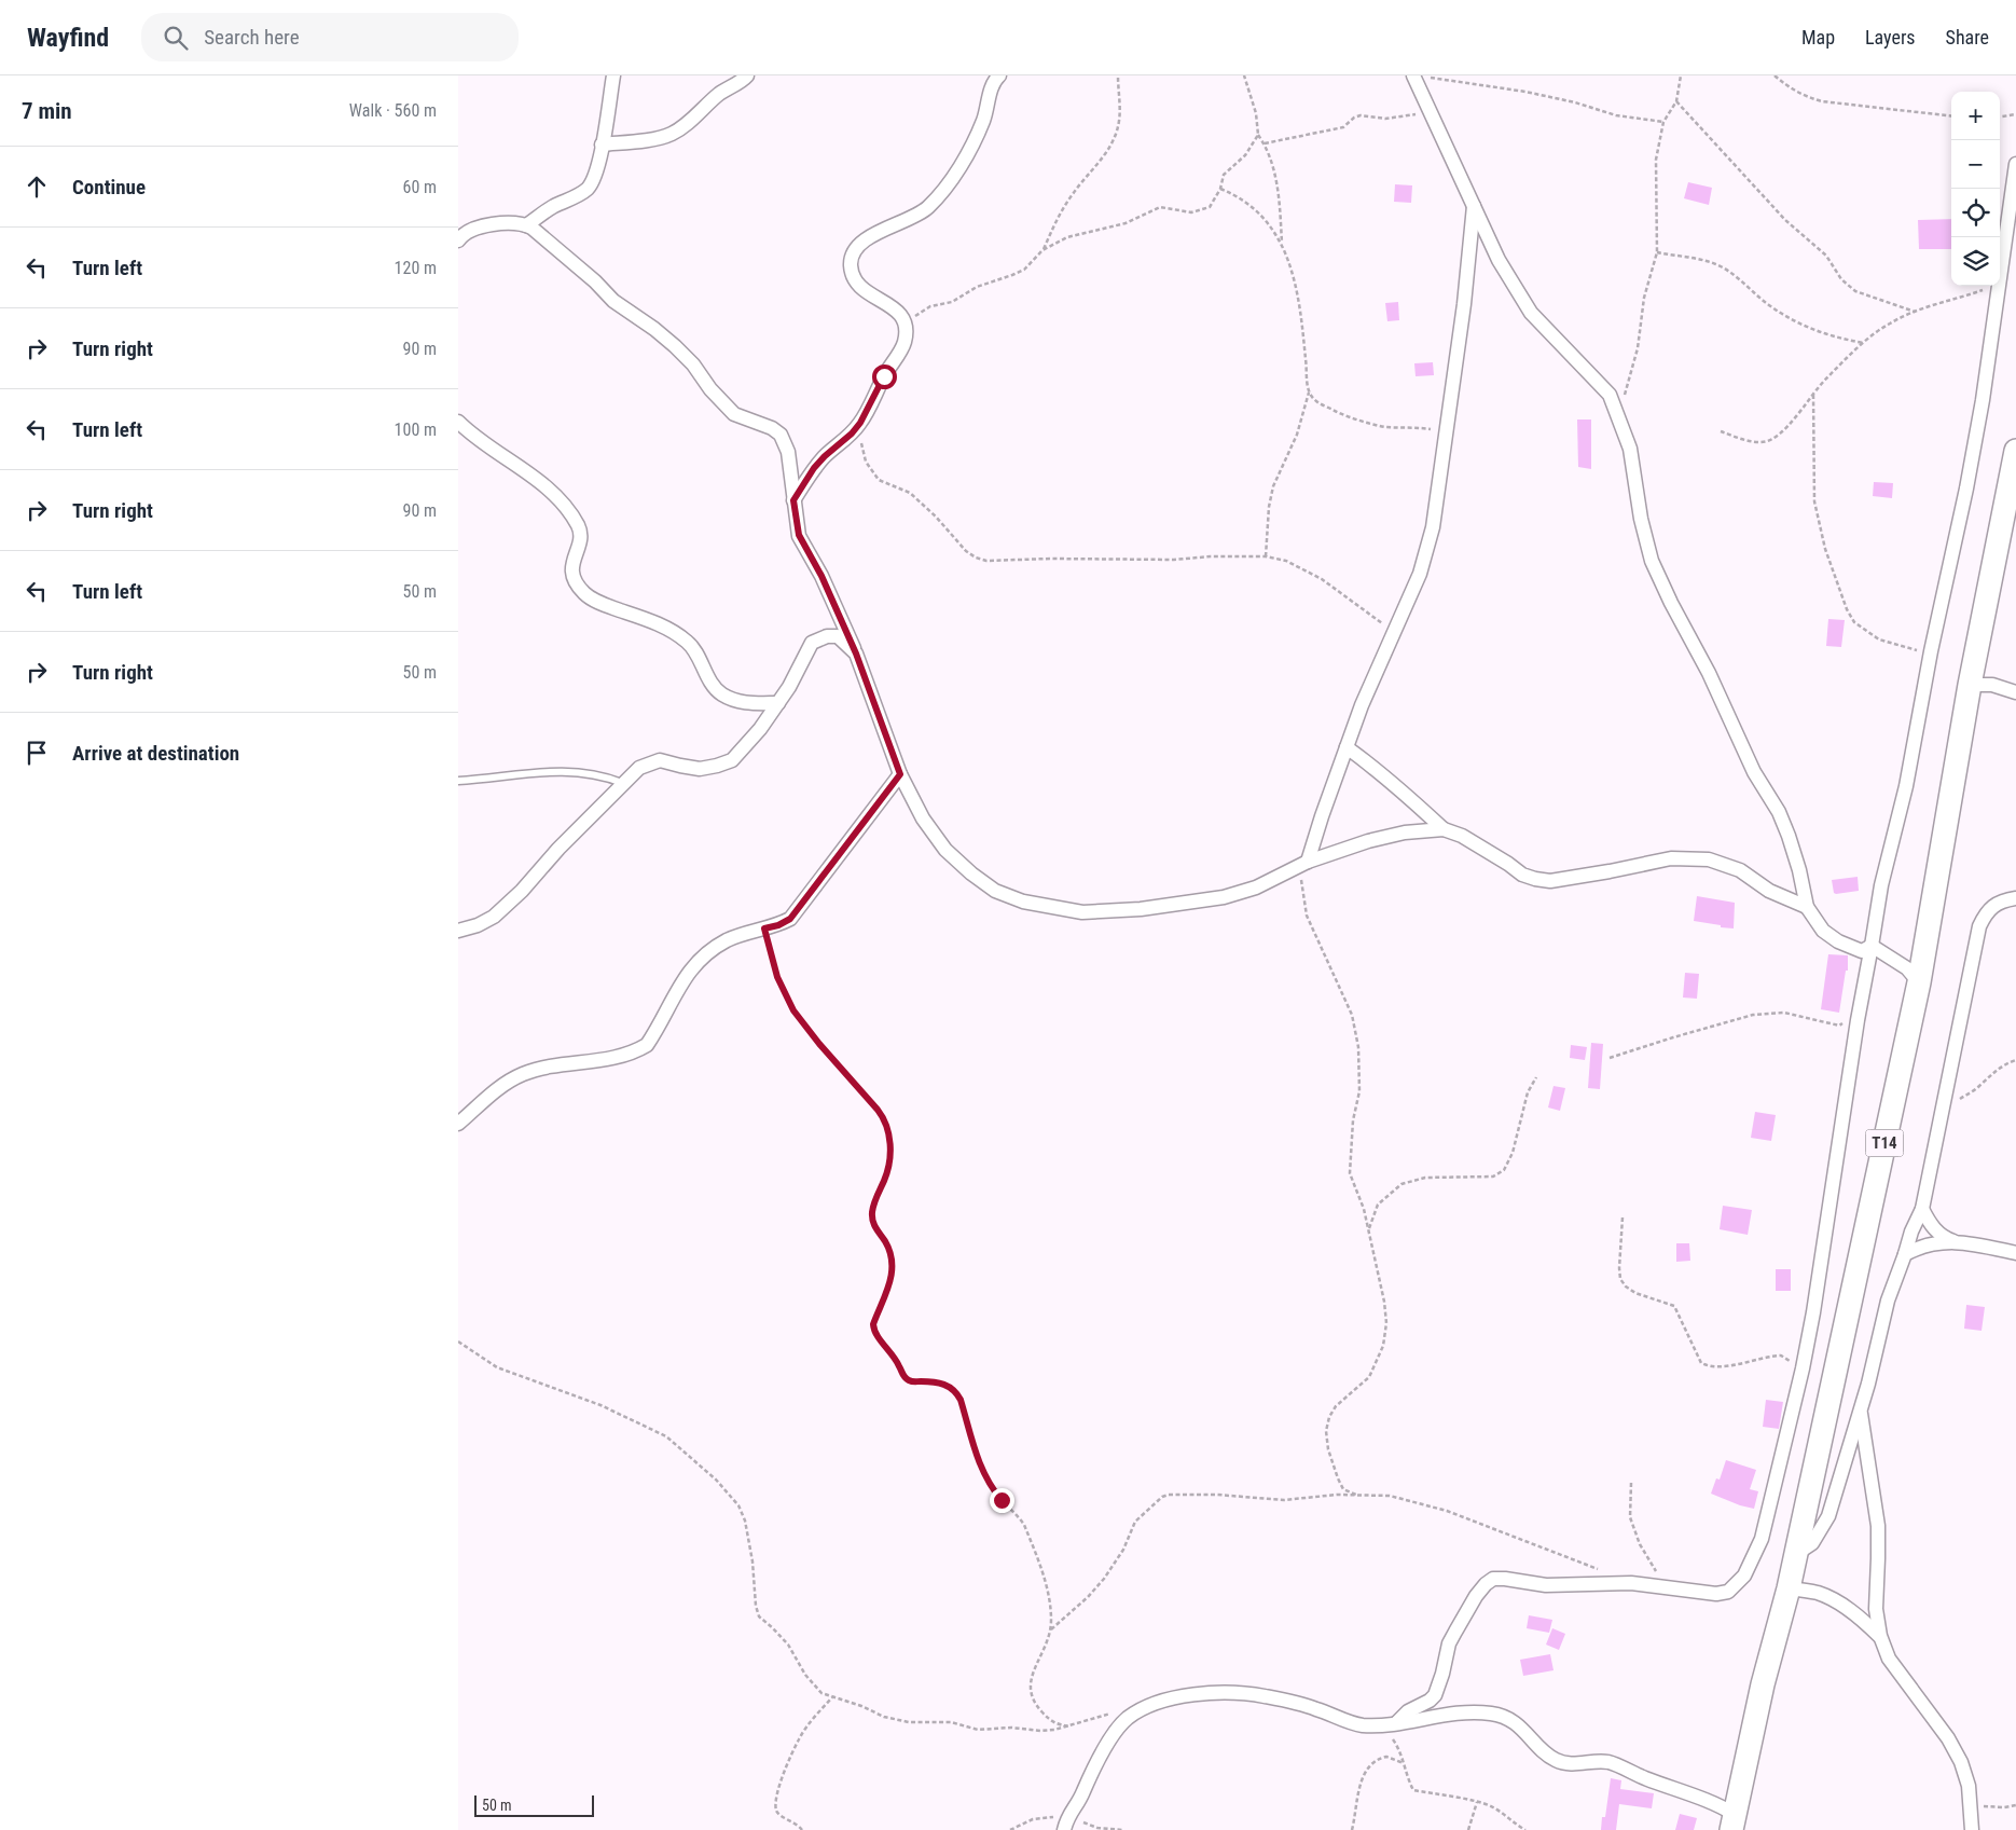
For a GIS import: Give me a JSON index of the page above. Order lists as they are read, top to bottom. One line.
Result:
{"streets":{"highway":["T14"]},"scale_bar":"50 m","page":{"header":"Wayfind","search":"Search here","nav":["Map","Layers","Share"],"heading":["7 min","Walk · 560 m"],"map_buttons":["+","−"],"list":[["Continue","60 m"],["Turn left","120 m"],["Turn right","90 m"],["Turn left","100 m"],["Turn right","90 m"],["Turn left","50 m"],["Turn right","50 m"],"Arrive at destination"],"scale":"50 m"}}
